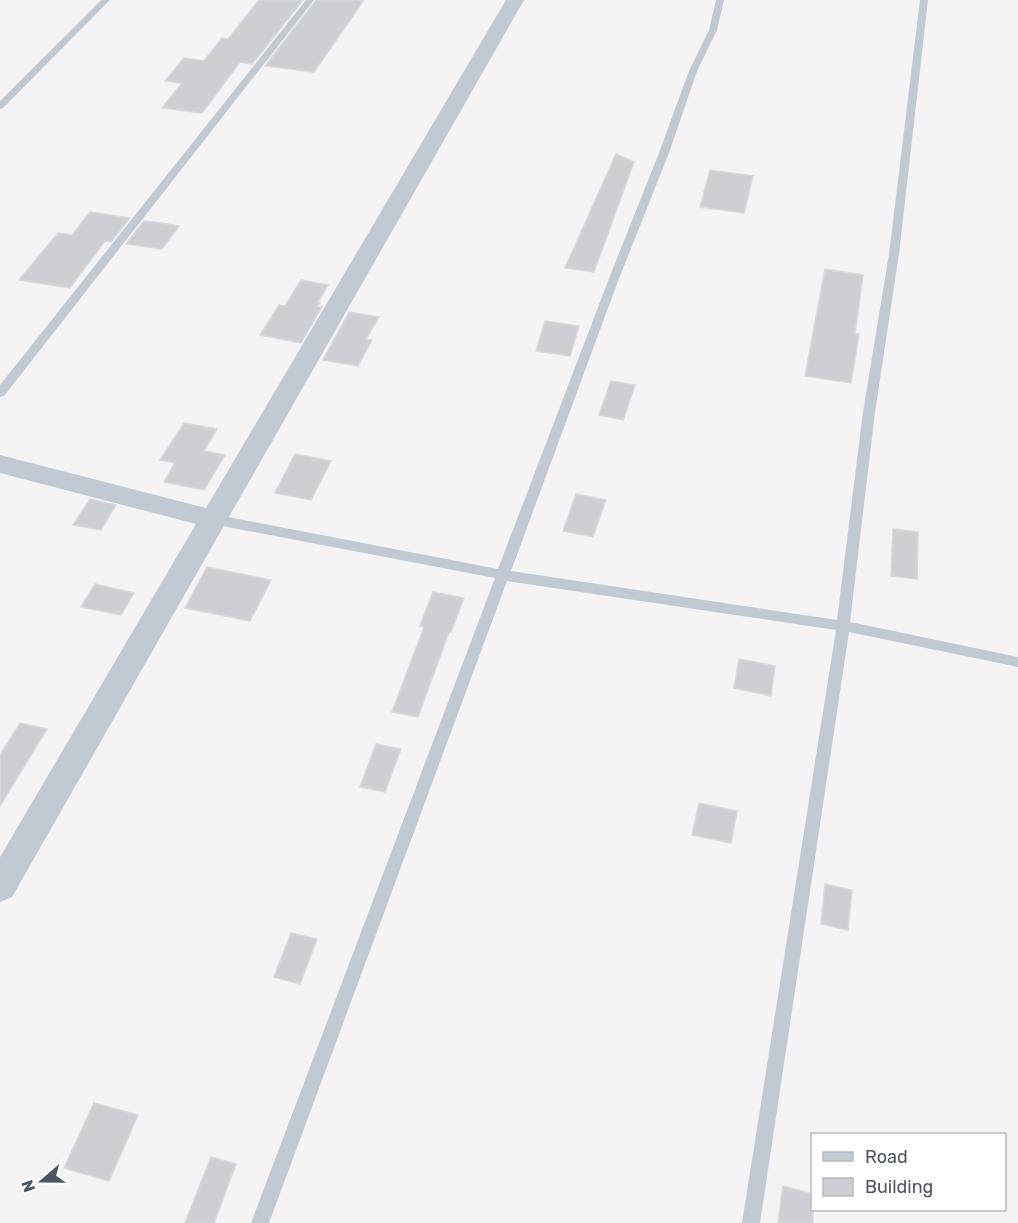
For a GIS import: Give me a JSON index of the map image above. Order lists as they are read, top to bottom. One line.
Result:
{"legend":["Road","Building"],"north":"left"}
